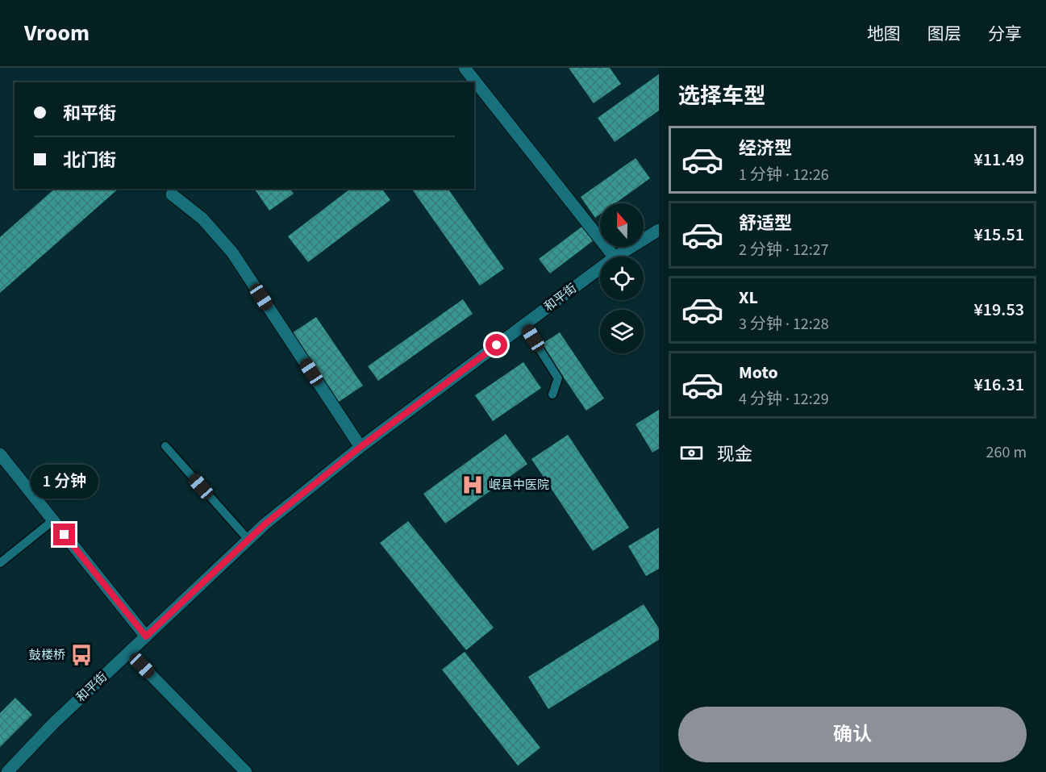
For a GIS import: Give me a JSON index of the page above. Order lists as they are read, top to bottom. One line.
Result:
{"streets":{"street":["和平街"]},"places":{"hospital":["岷县中医院"],"bus stop":["鼓楼桥"]},"north":"top","page":{"header":"Vroom","nav":["地图","图层","分享"],"heading":"选择车型","banner":["和平街","北门街"],"list":[{"name":"经济型","note":"1 分钟 · 12:26","value":"¥11.49"},{"name":"舒适型","note":"2 分钟 · 12:27","value":"¥15.51"},{"name":"XL","note":"3 分钟 · 12:28","value":"¥19.53"},{"name":"Moto","note":"4 分钟 · 12:29","value":"¥16.31"}],"pay":["现金","260 m"],"bubble":"1 分钟","buttons":"确认"}}
